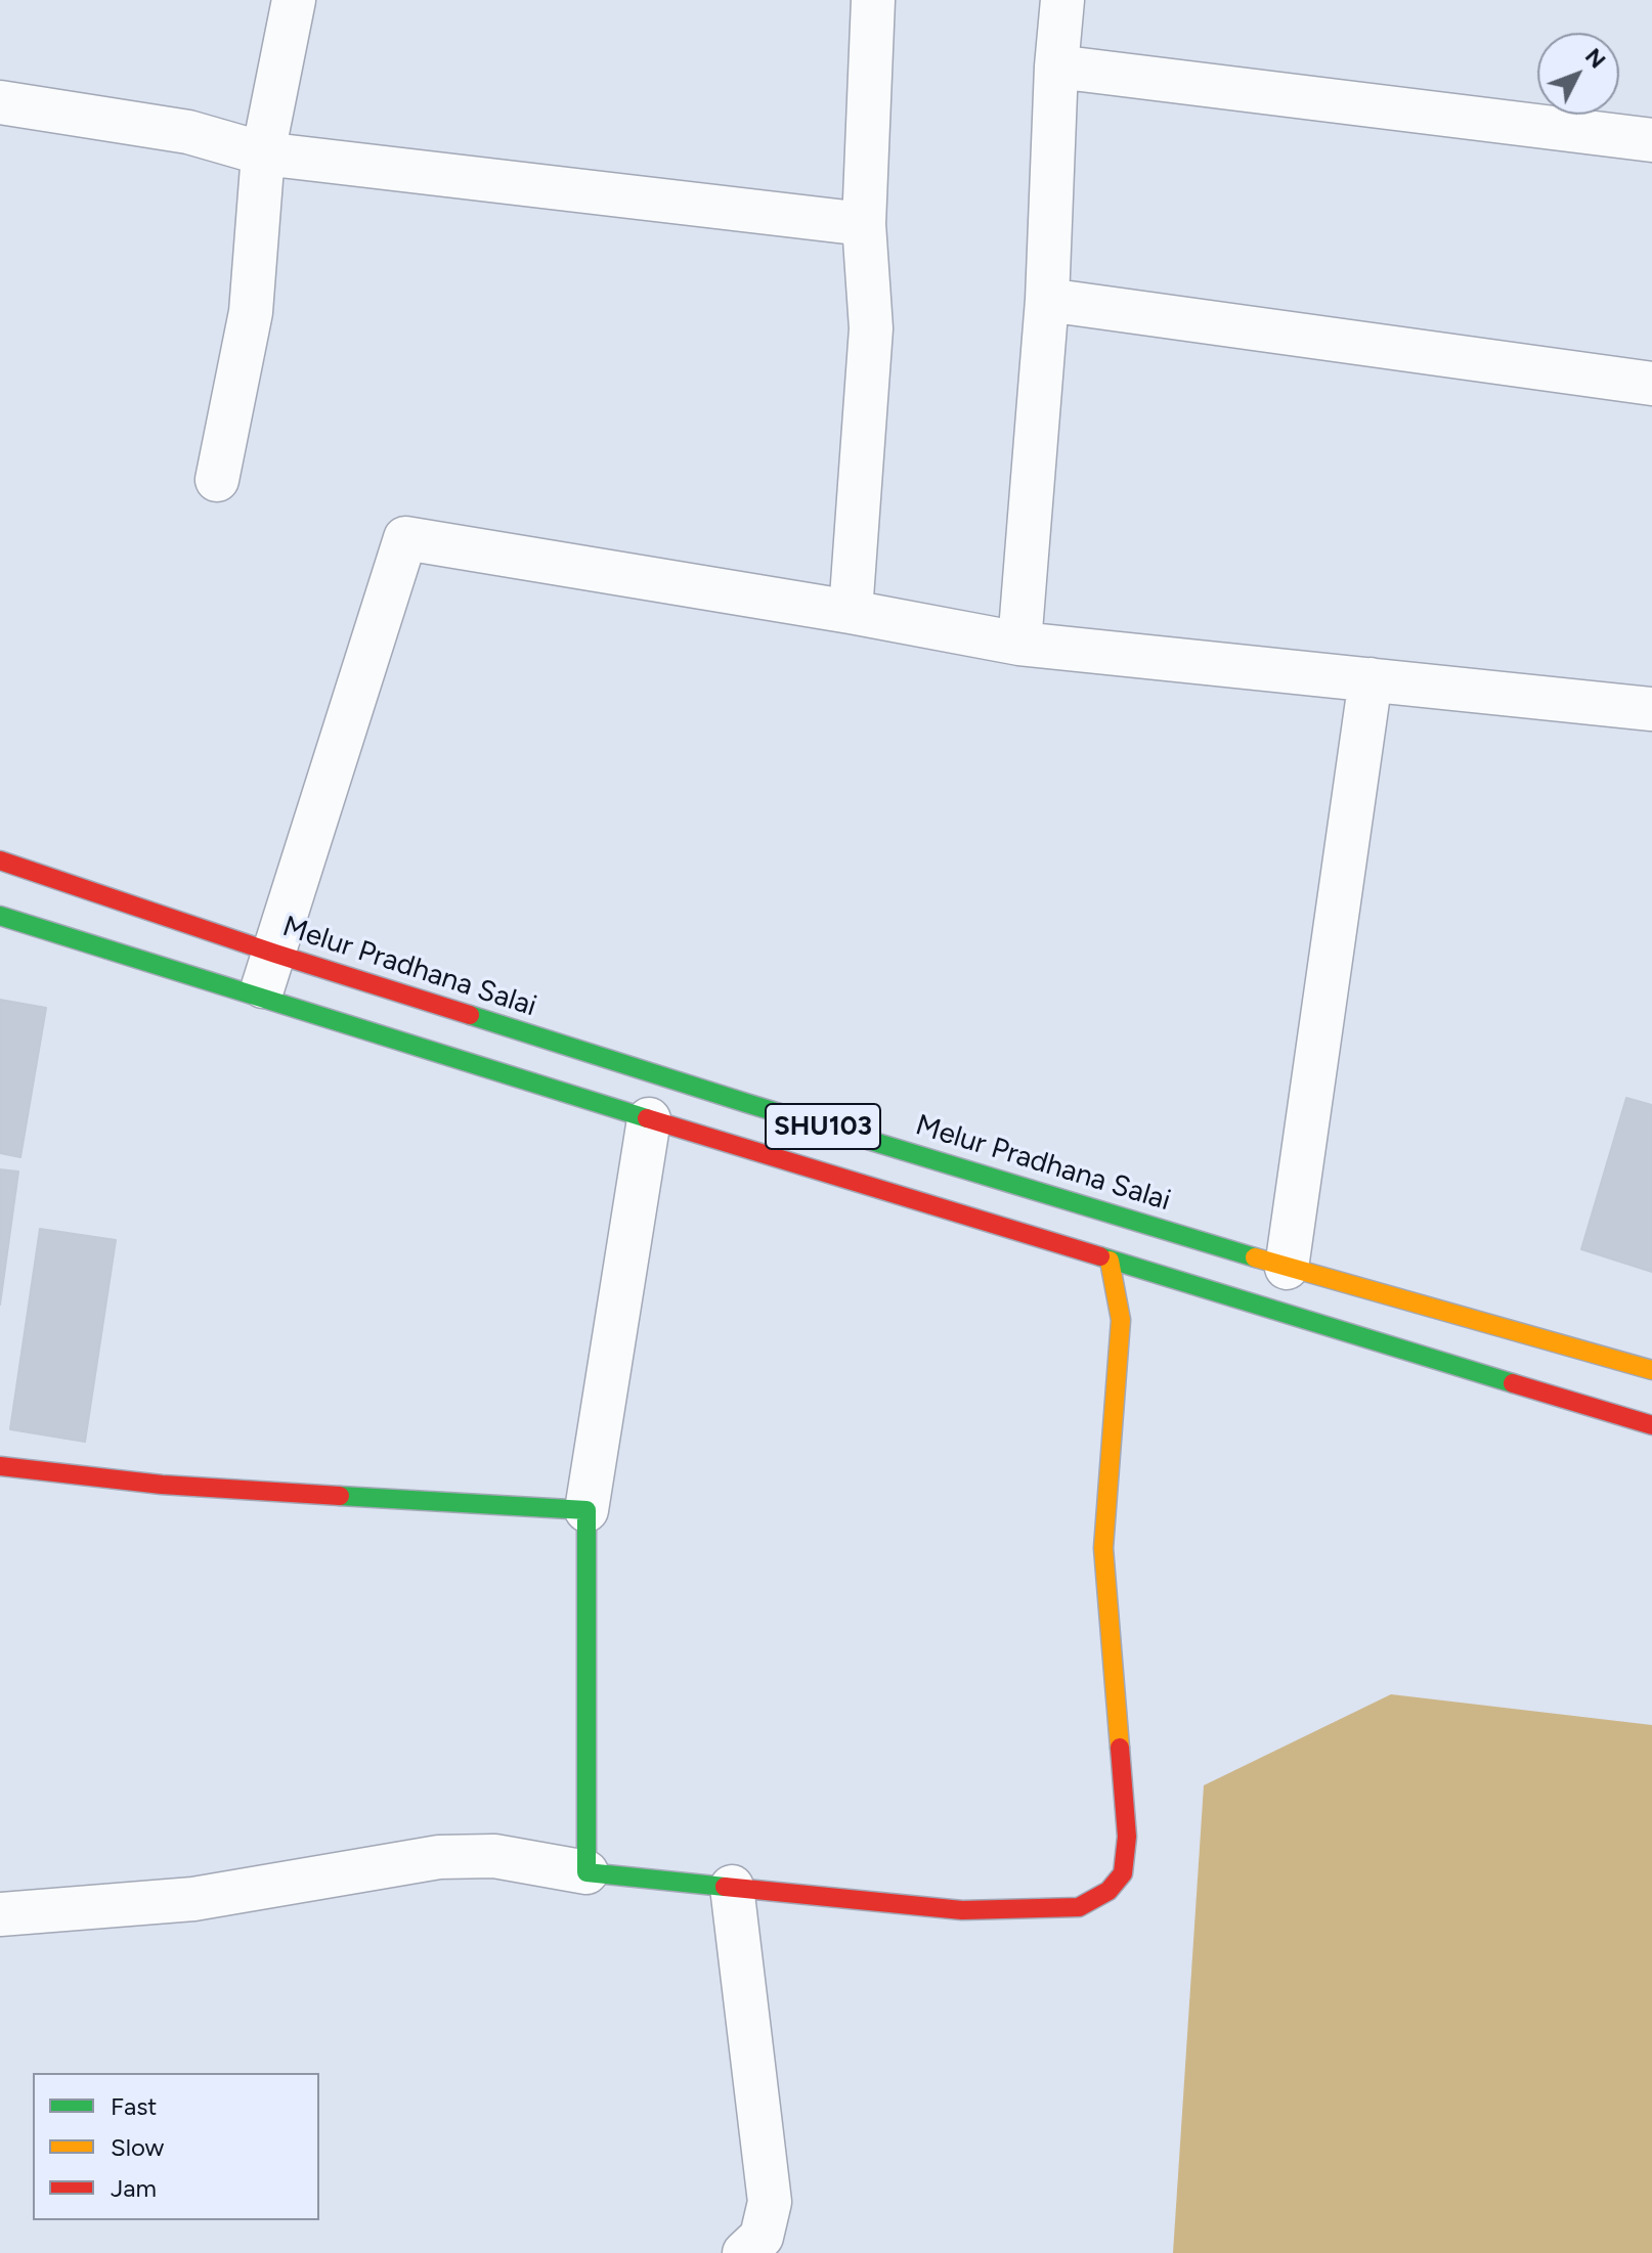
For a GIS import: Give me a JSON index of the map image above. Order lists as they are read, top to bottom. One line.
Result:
{"streets":{"main road":["Melur Pradhana Salai","SHU103"]},"legend":["Fast","Slow","Jam"],"north":"top right"}
